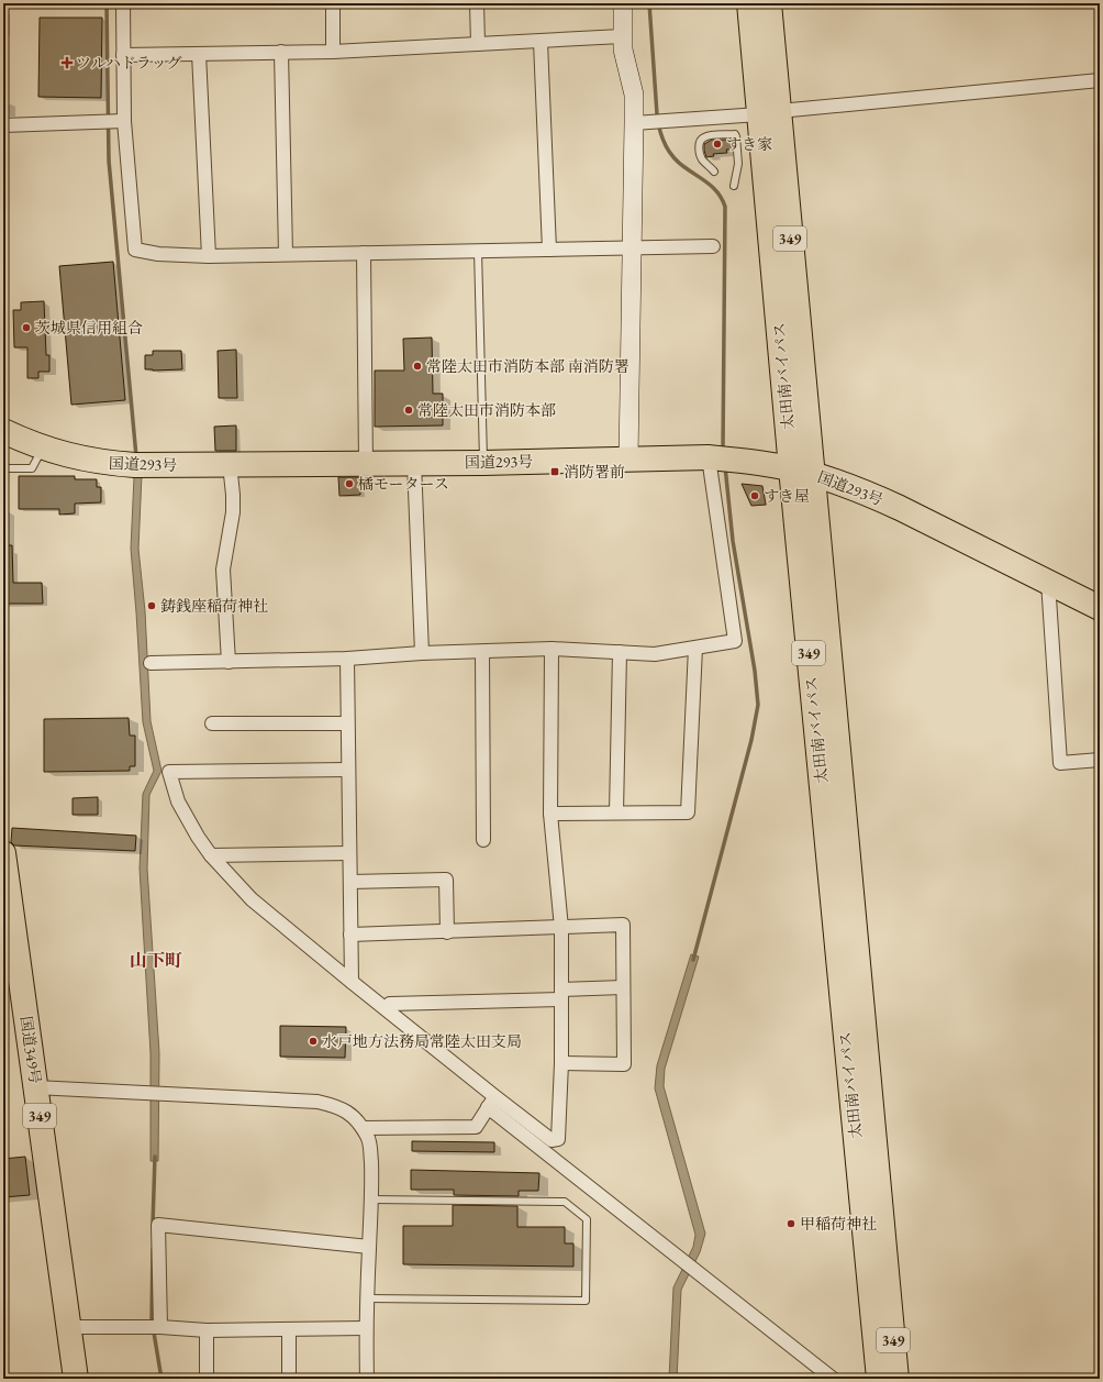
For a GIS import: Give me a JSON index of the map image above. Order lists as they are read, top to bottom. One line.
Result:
{"streets":{"highway":["349","太田南バイパス","国道293号","国道349号"]},"crossings":[["太田南バイパス","国道293号"]],"districts":["山下町"],"places":{"health":["ツルハドラッグ"],"other":["すき家","茨城県信用組合","常陸太田市消防本部 南消防署","常陸太田市消防本部","橘モータース","すき屋","鋳銭座稲荷神社","水戸地方法務局常陸太田支局","甲稲荷神社"],"transit":["消防署前"]}}
